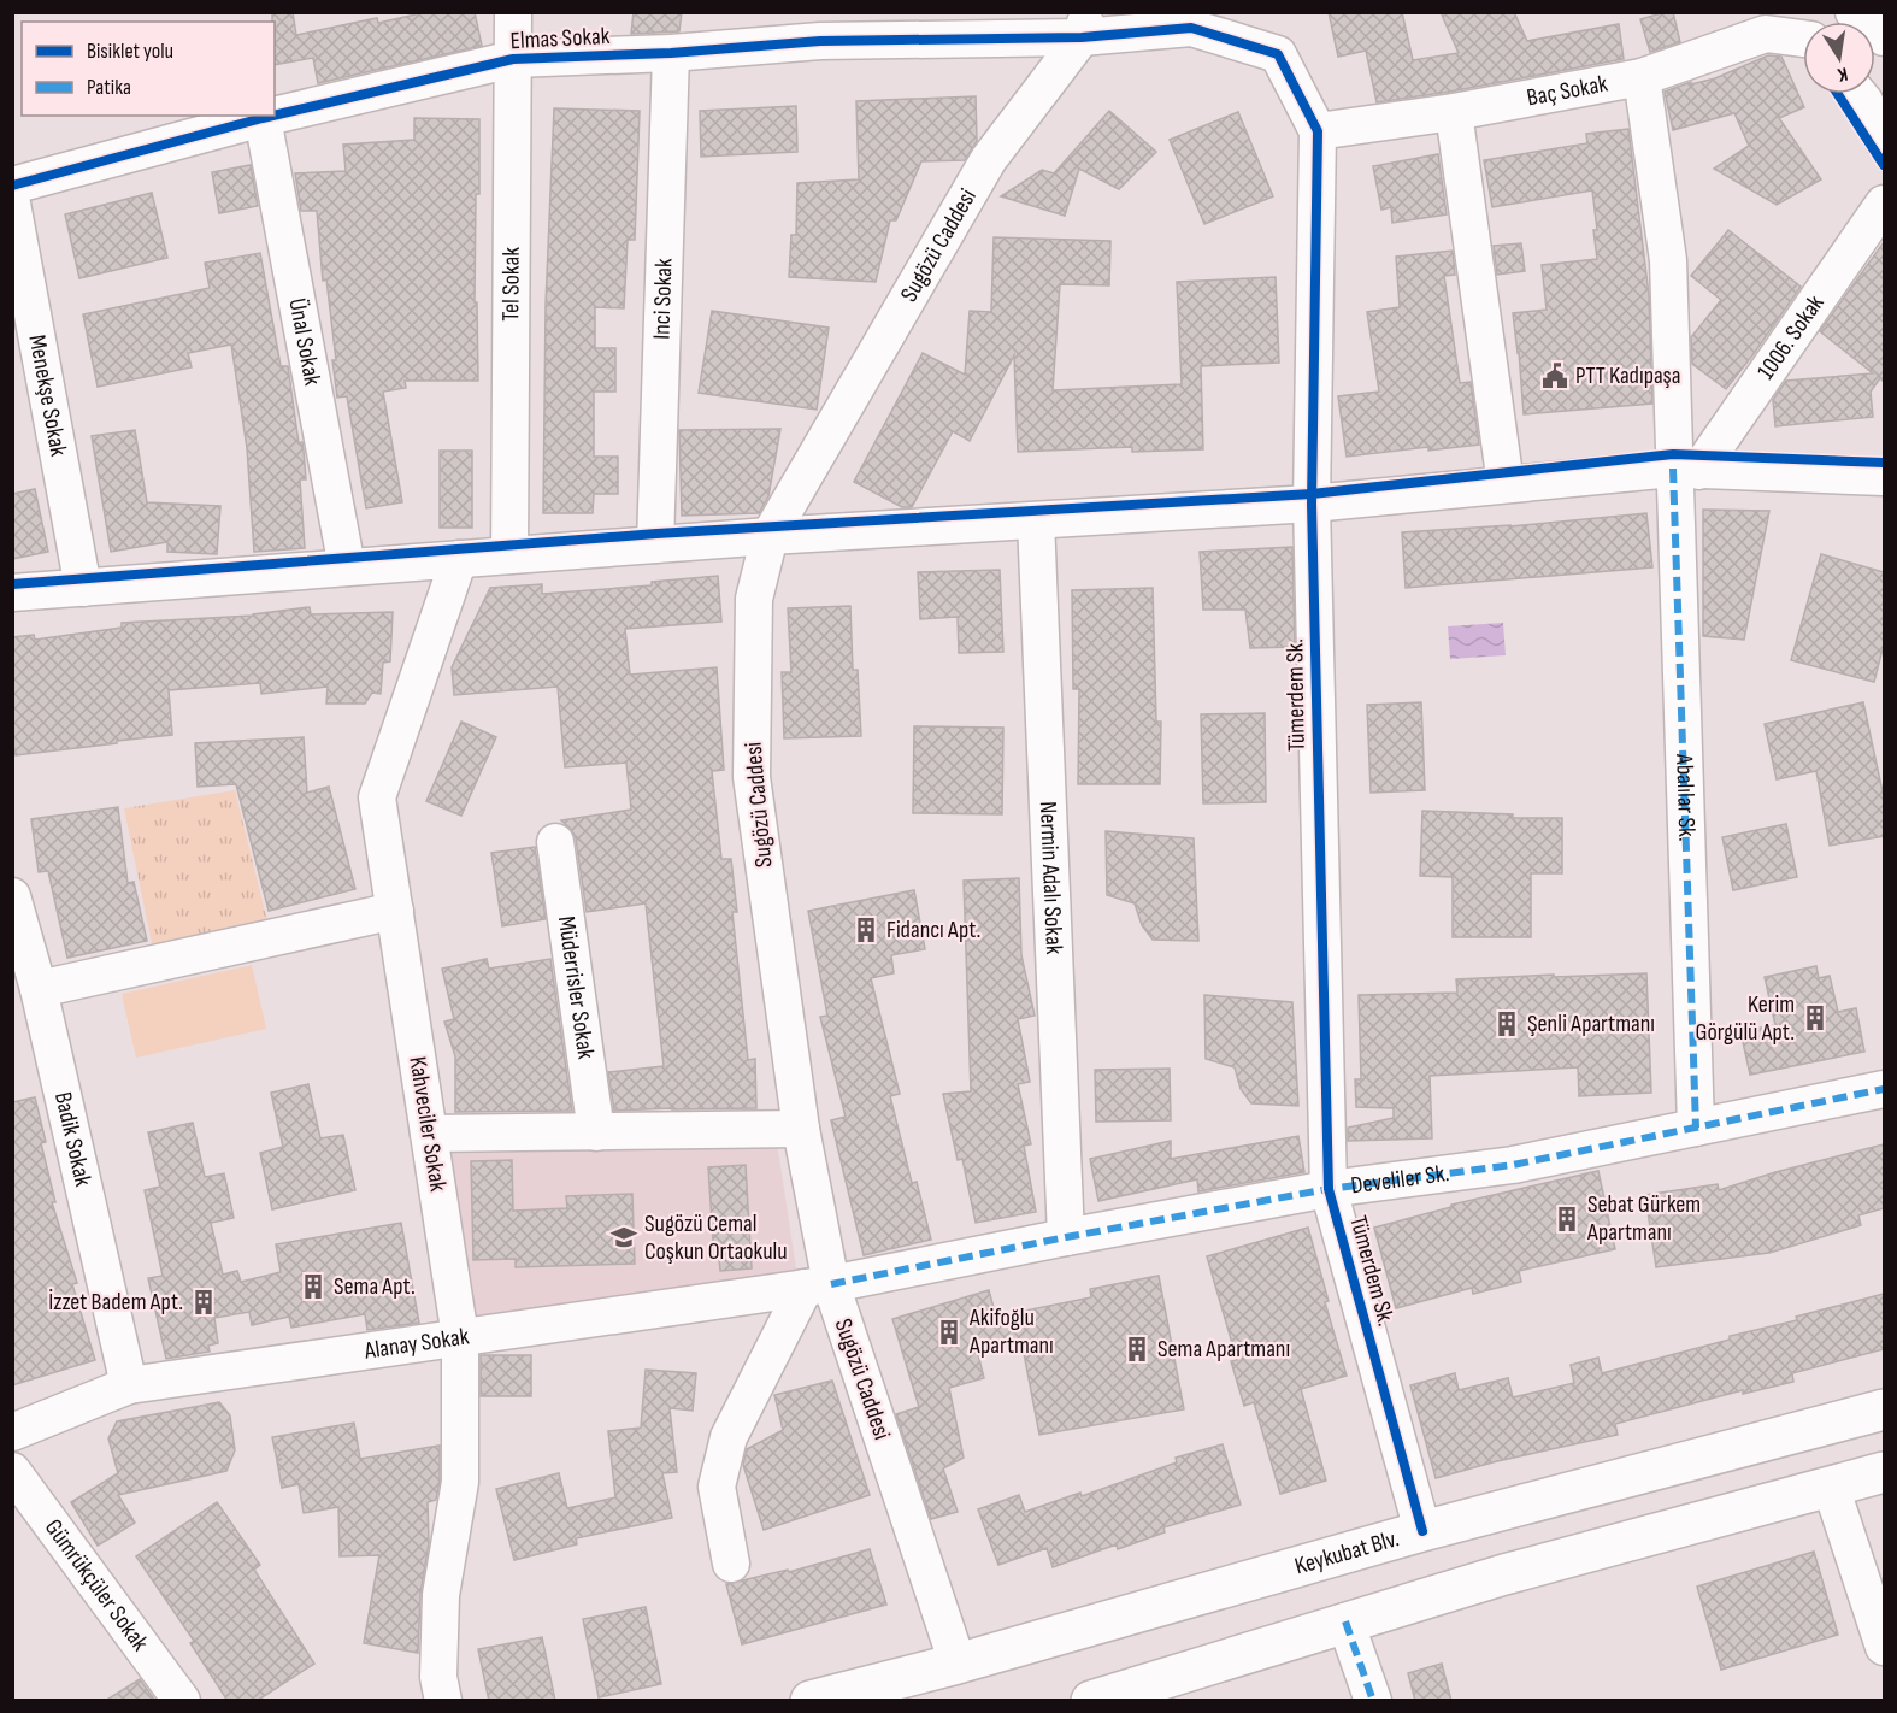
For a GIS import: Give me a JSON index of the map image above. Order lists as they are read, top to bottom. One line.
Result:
{"streets":{"highway":["Keykubat Blv."],"street":["Elmas Sokak","Baç Sokak","Sugözü Caddesi","Tel Sokak","Inci Sokak","1006. Sokak","Ünal Sokak","Menekşe Sokak","Tümerdem Sk.","Abalılar Sk.","Nermin Adalı Sokak","Müderrisler Sokak","Kahveciler Sokak","Badik Sokak","Develiler Sk.","Alanay Sokak","Gümrükçüler Sokak"]},"crossings":[["Elmas Sokak","Sugözü Caddesi"],["Elmas Sokak","Tel Sokak"],["Elmas Sokak","Inci Sokak"],["Elmas Sokak","Ünal Sokak"],["Elmas Sokak","Tümerdem Sk."],["Baç Sokak","Tümerdem Sk."],["Baç Sokak","Abalılar Sk."],["Sugözü Caddesi","Tümerdem Sk."],["Sugözü Caddesi","Develiler Sk."],["Sugözü Caddesi","Alanay Sokak"],["Sugözü Caddesi","Keykubat Blv."],["1006. Sokak","Abalılar Sk."],["Tümerdem Sk.","Develiler Sk."],["Tümerdem Sk.","Keykubat Blv."],["Abalılar Sk.","Develiler Sk."],["Nermin Adalı Sokak","Develiler Sk."],["Kahveciler Sokak","Alanay Sokak"],["Badik Sokak","Alanay Sokak"],["Develiler Sk.","Alanay Sokak"]],"places":{"public building":["PTT Kadıpaşa"],"building":["Fidancı Apt.","Kerim Görgülü Apt.","Şenli Apartmanı","Sebat Gürkem Apartmanı","Sema Apt.","İzzet Badem Apt.","Akifoğlu Apartmanı","Sema Apartmanı"],"school or university":["Sugözü Cemal Coşkun Ortaokulu"]},"legend":["Bisiklet yolu","Patika"],"north":"bottom"}
